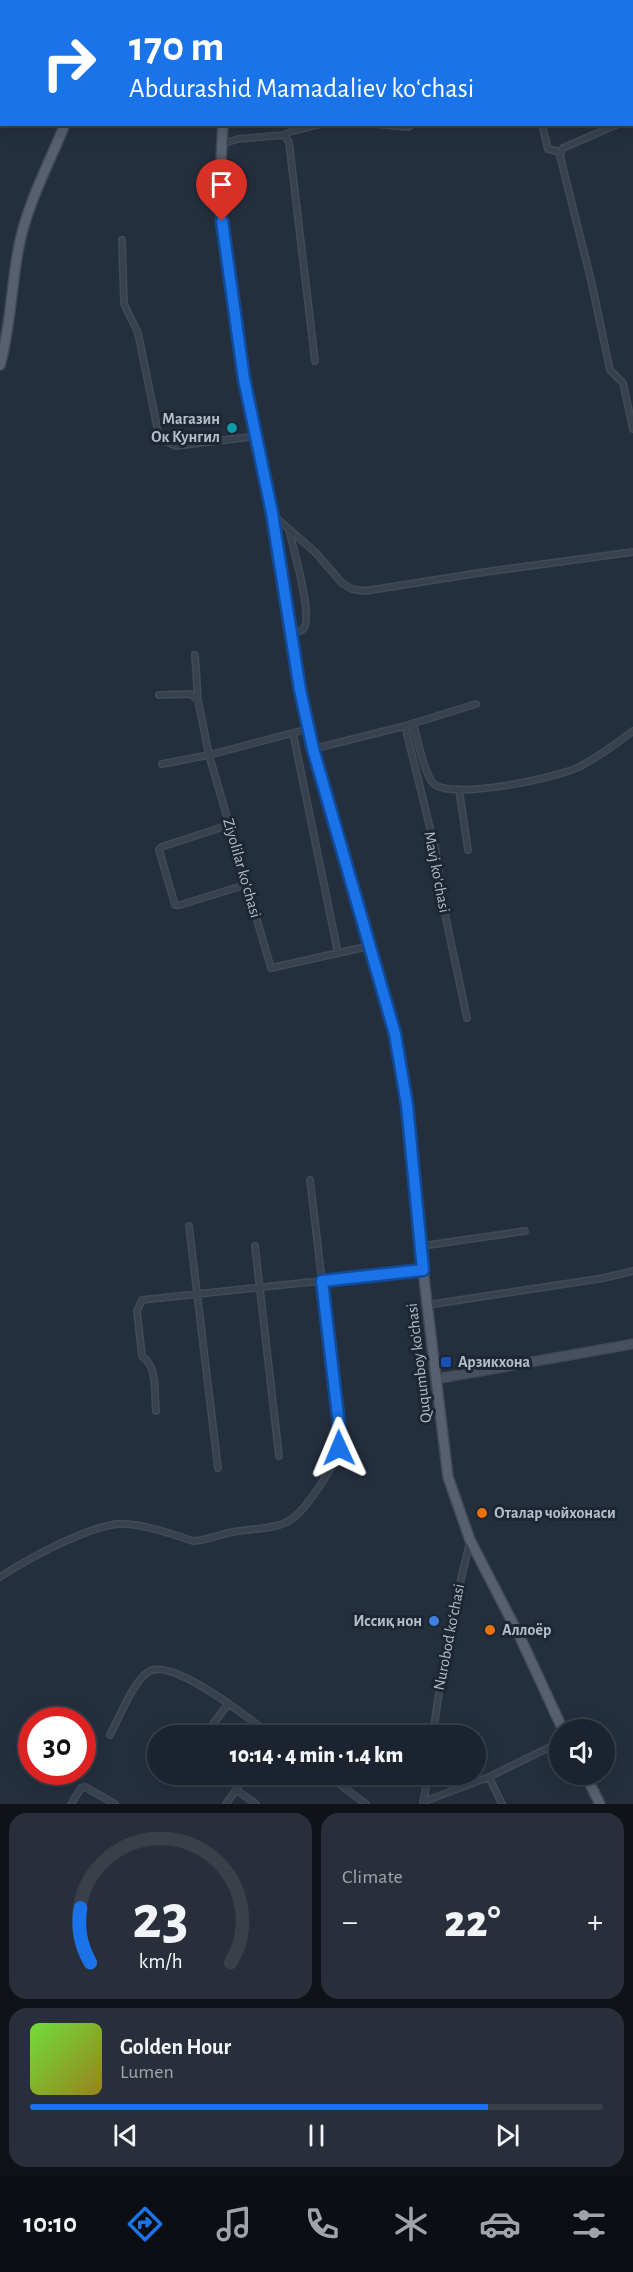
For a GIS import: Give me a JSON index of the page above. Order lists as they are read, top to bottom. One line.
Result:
{"streets":{"main road":["Ququmboy ko'chasi"],"street":["Ziyolilar koʻchasi","Mavj koʻchasi","Nurobod koʻchasi"]},"crossings":[["Ququmboy ko'chasi","Nurobod koʻchasi"]],"places":{"other":["Магазин Ок Кунгил","Оталар чойхонаси","Иссиқ нон","Аллоёр"],"transit":["Арзикхона"]},"page":{"turn":["170 m","Abdurashid Mamadaliev koʻchasi"],"limit":"30","trip":"10:14 · 4 min · 1.4 km","tile":"Climate","heat":["−","22°","+"],"song":["Golden Hour","Lumen"],"tabs":"10:10","gauge":["23","km/h"]}}
